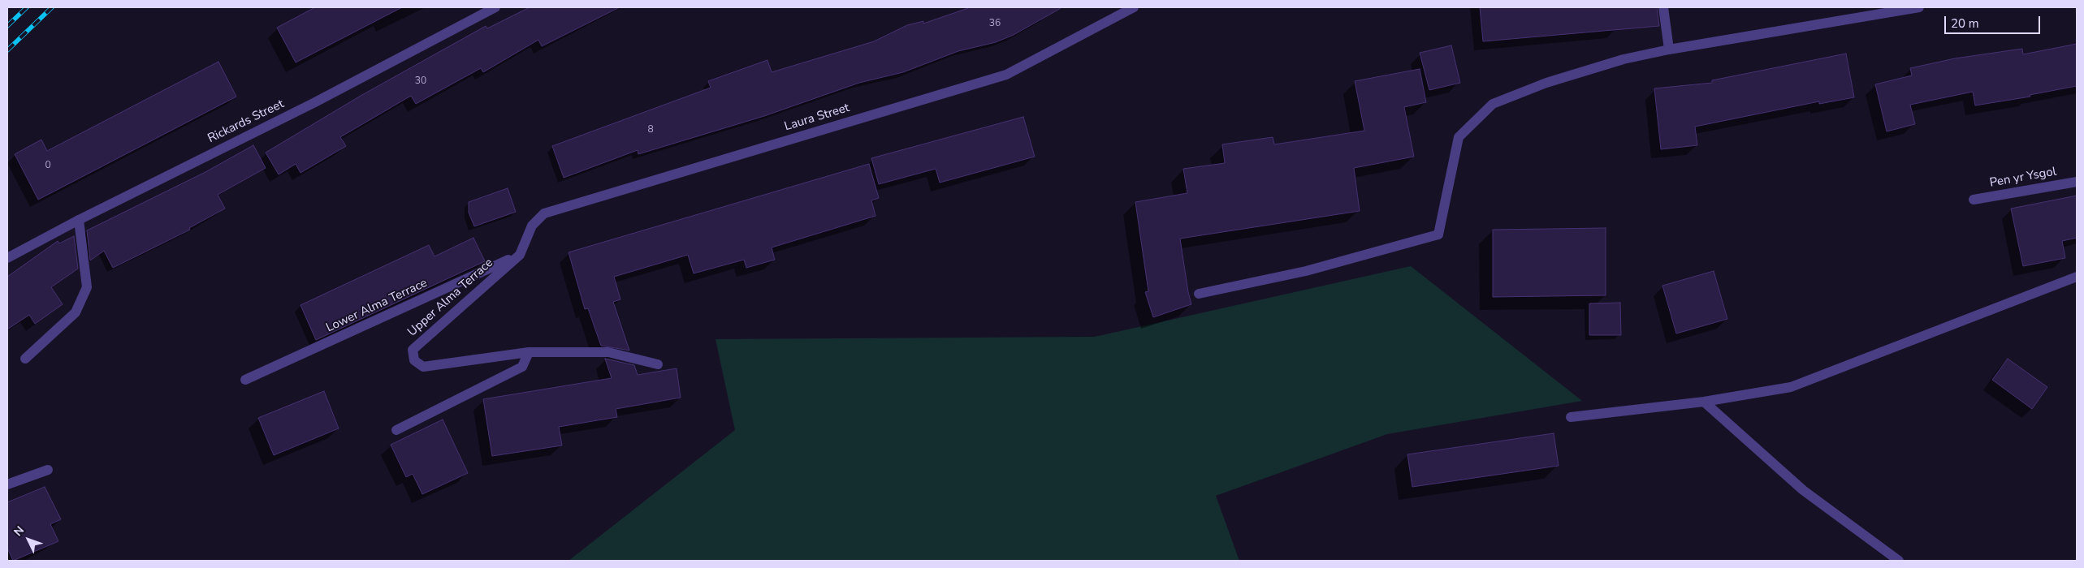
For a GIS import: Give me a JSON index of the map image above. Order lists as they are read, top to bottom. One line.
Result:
{"streets":{"street":["Laura Street","Rickards Street","Pen yr Ysgol","Upper Alma Terrace","Lower Alma Terrace"]},"crossings":[["Laura Street","Upper Alma Terrace"],["Laura Street","Lower Alma Terrace"],["Upper Alma Terrace","Lower Alma Terrace"]],"house_numbers":["36","30","8","0"],"scale_bar":"20 m","north":"top left"}
